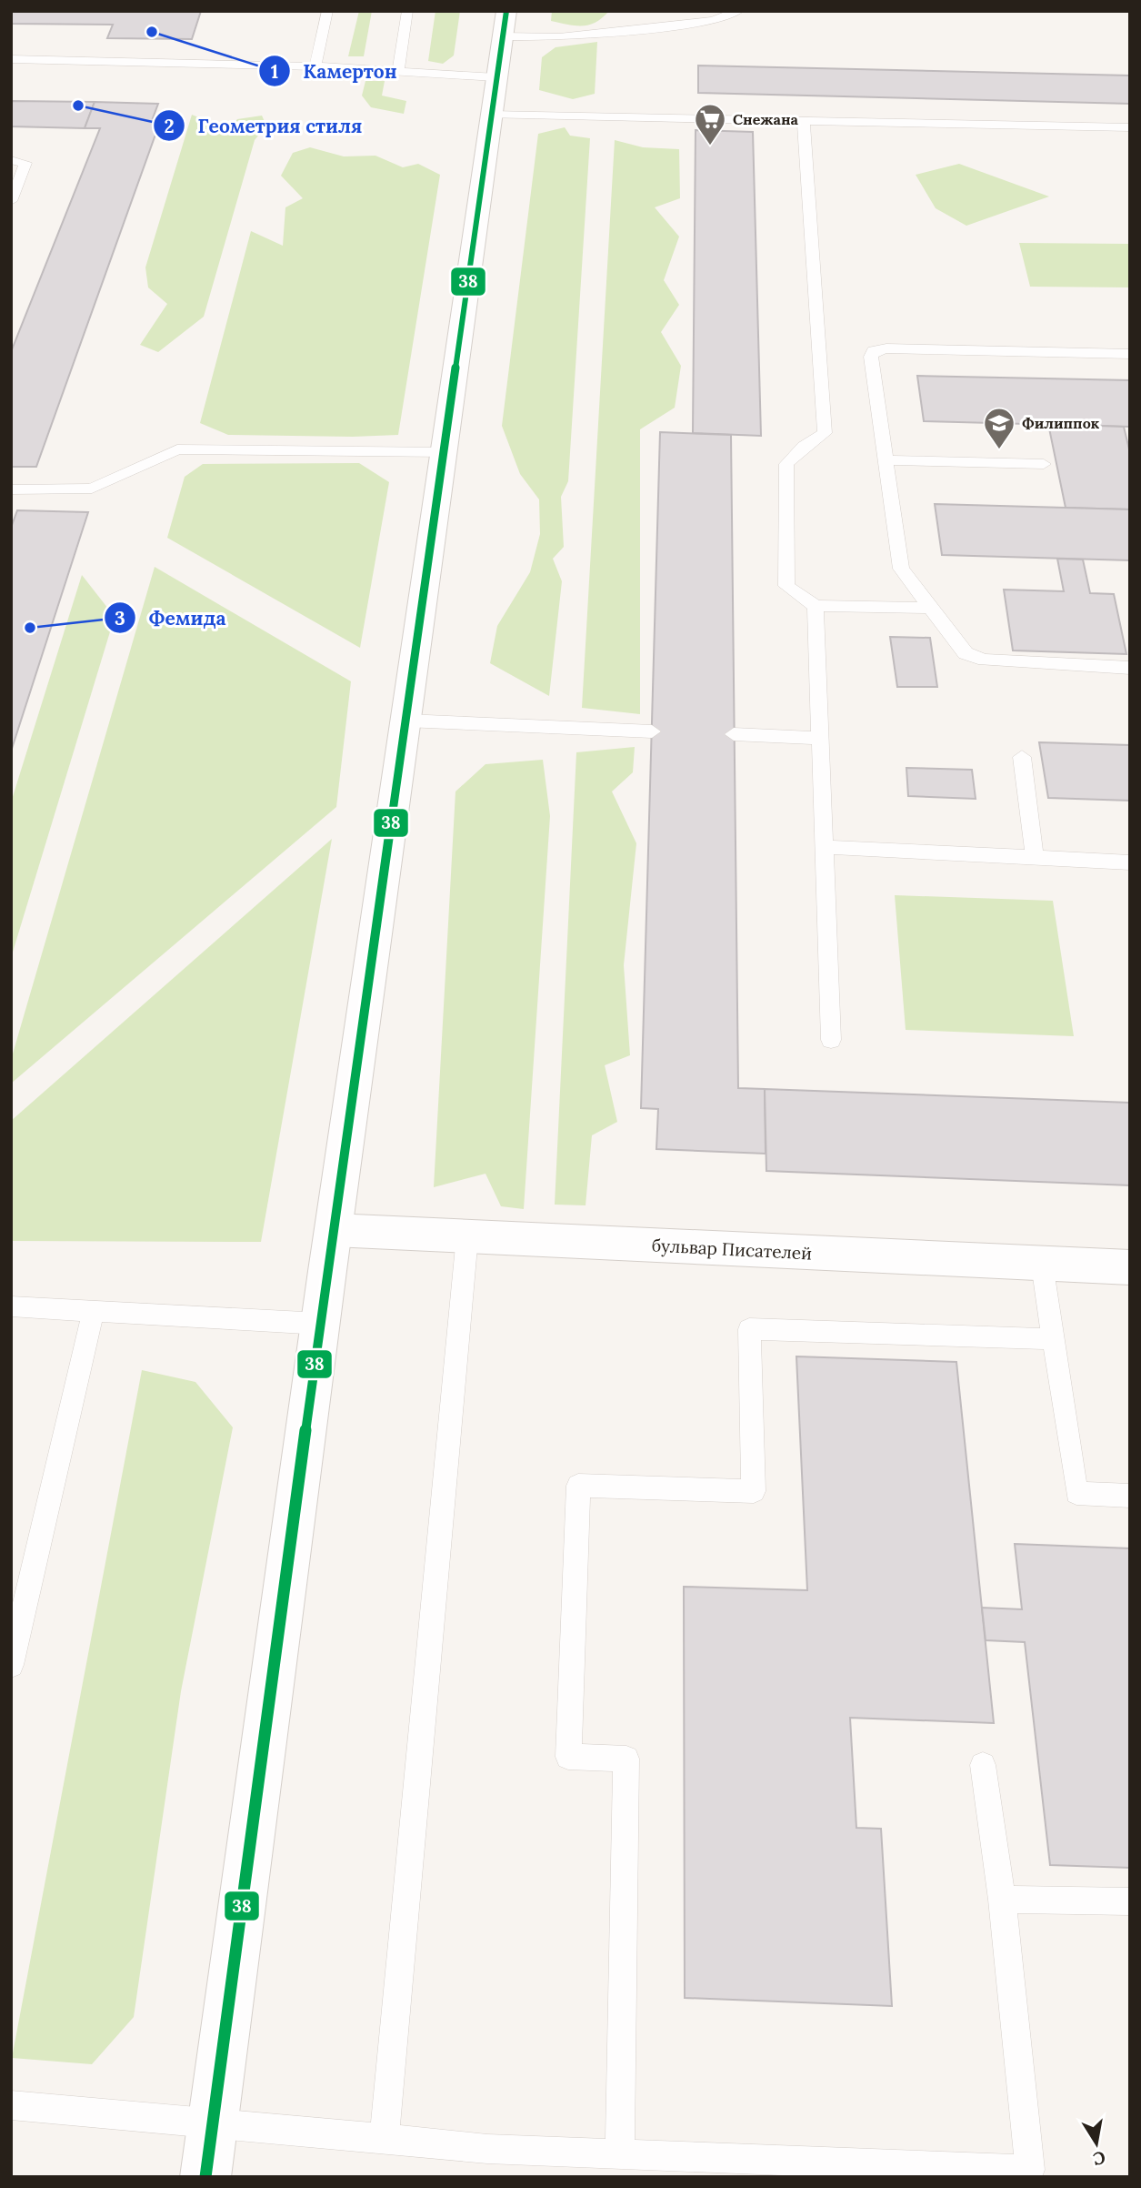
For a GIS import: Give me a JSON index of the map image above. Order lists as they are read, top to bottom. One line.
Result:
{"streets":{"main road":["бульвар Писателей"]},"places":{"other":["Камертон","Геометрия стиля","Фемида"],"supermarket":["Снежана"],"school or university":["Филиппок"]},"lines":["transit line 38"],"north":"bottom"}
